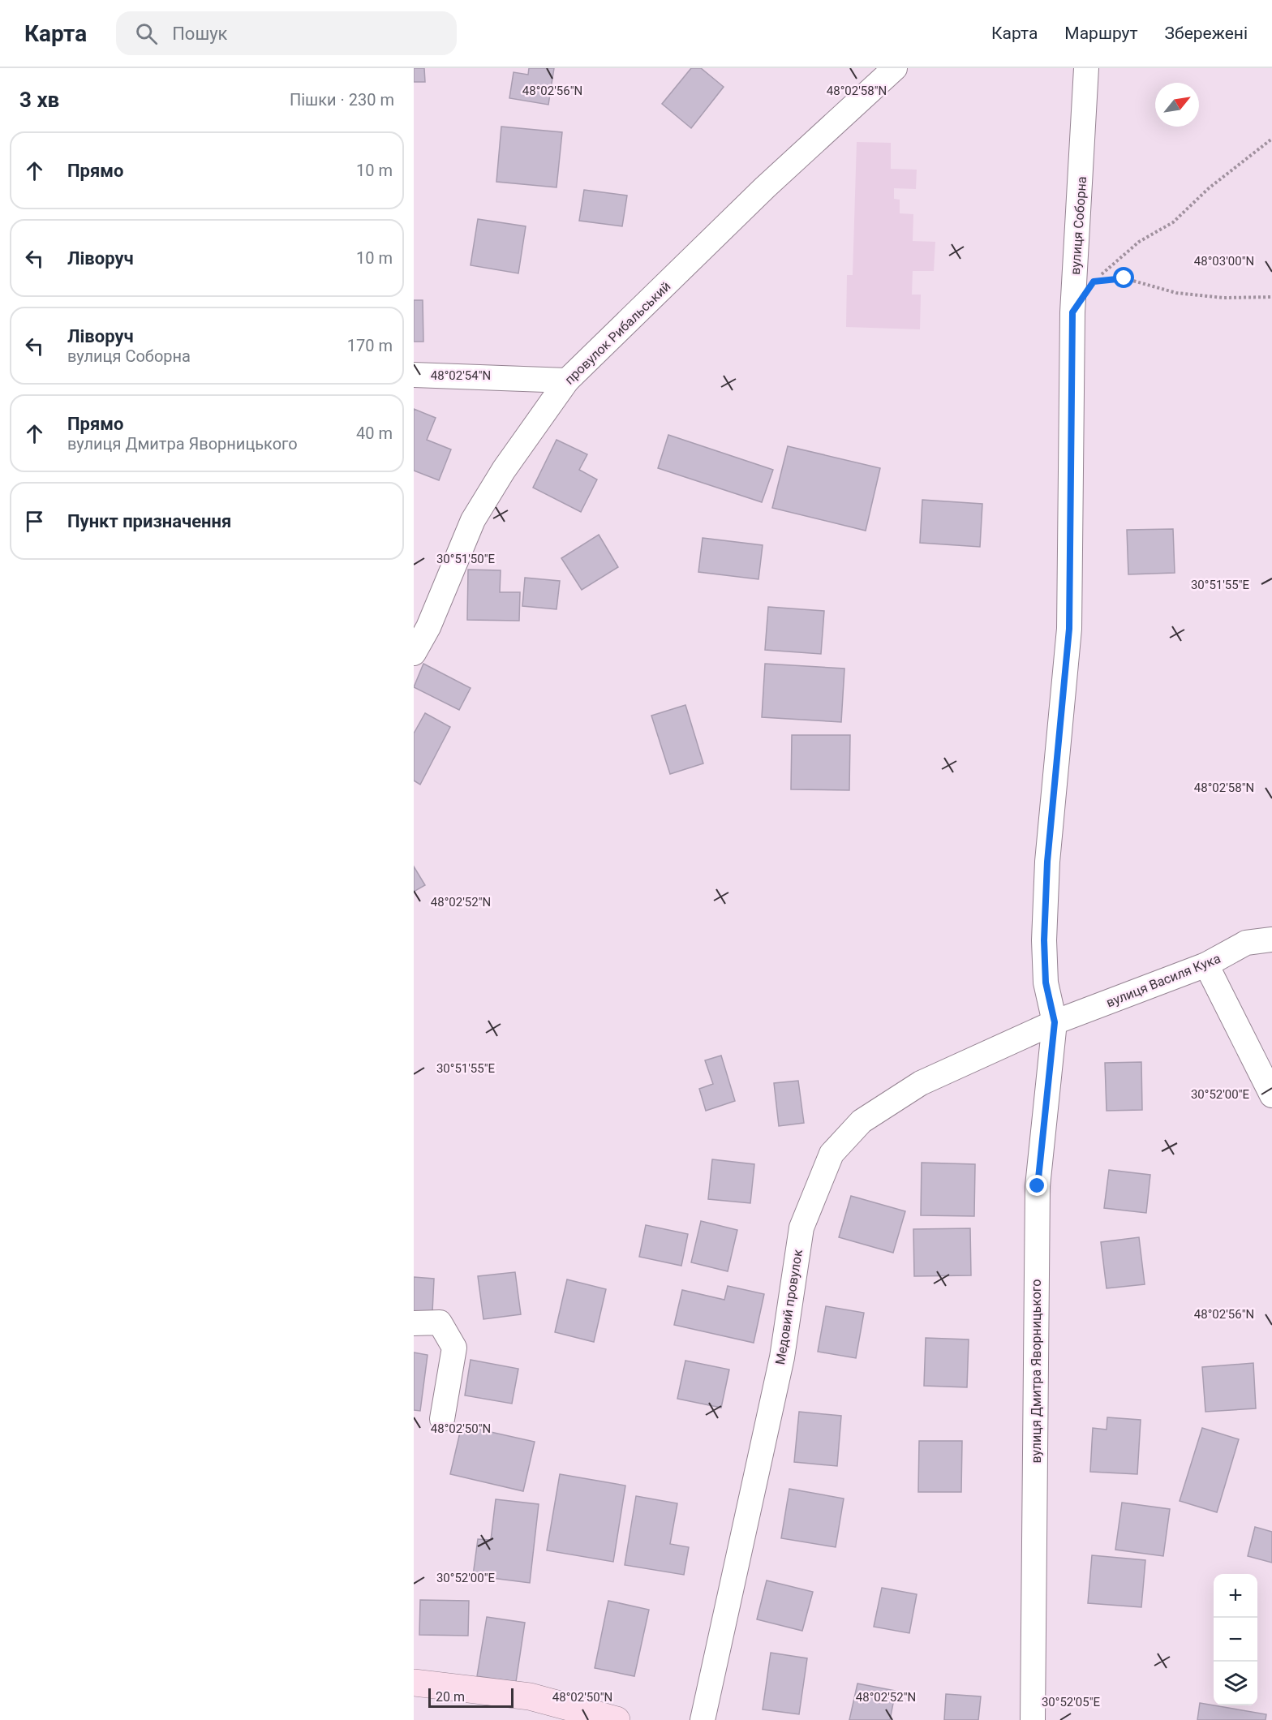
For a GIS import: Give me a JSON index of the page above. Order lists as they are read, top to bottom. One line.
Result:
{"streets":{"street":["вулиця Соборна","провулок Рибальський","вулиця Василя Кука","Медовий провулок","вулиця Дмитра Яворницького"]},"crossings":[["вулиця Соборна","вулиця Василя Кука"],["вулиця Соборна","Медовий провулок"],["вулиця Соборна","вулиця Дмитра Яворницького"],["вулиця Василя Кука","Медовий провулок"],["вулиця Василя Кука","вулиця Дмитра Яворницького"],["Медовий провулок","вулиця Дмитра Яворницького"]],"scale_bar":"20 m","north":"top right","page":{"header":"Карта","search":"Пошук","nav":["Карта","Маршрут","Збережені"],"heading":["3 хв","Пішки · 230 m"],"list":[["Прямо","10 m"],["Ліворуч","10 m"],["Ліворуч","вулиця Соборна","170 m"],["Прямо","вулиця Дмитра Яворницького","40 m"],"Пункт призначення"],"map_buttons":["+","−"],"scale":"20 m"},"coordinates":["48°02'58\"N","48°02'56\"N","48°03'00\"N","48°02'54\"N","30°51'50\"E","30°51'55\"E","48°02'52\"N","30°52'00\"E","48°02'50\"N","30°52'05\"E"]}
